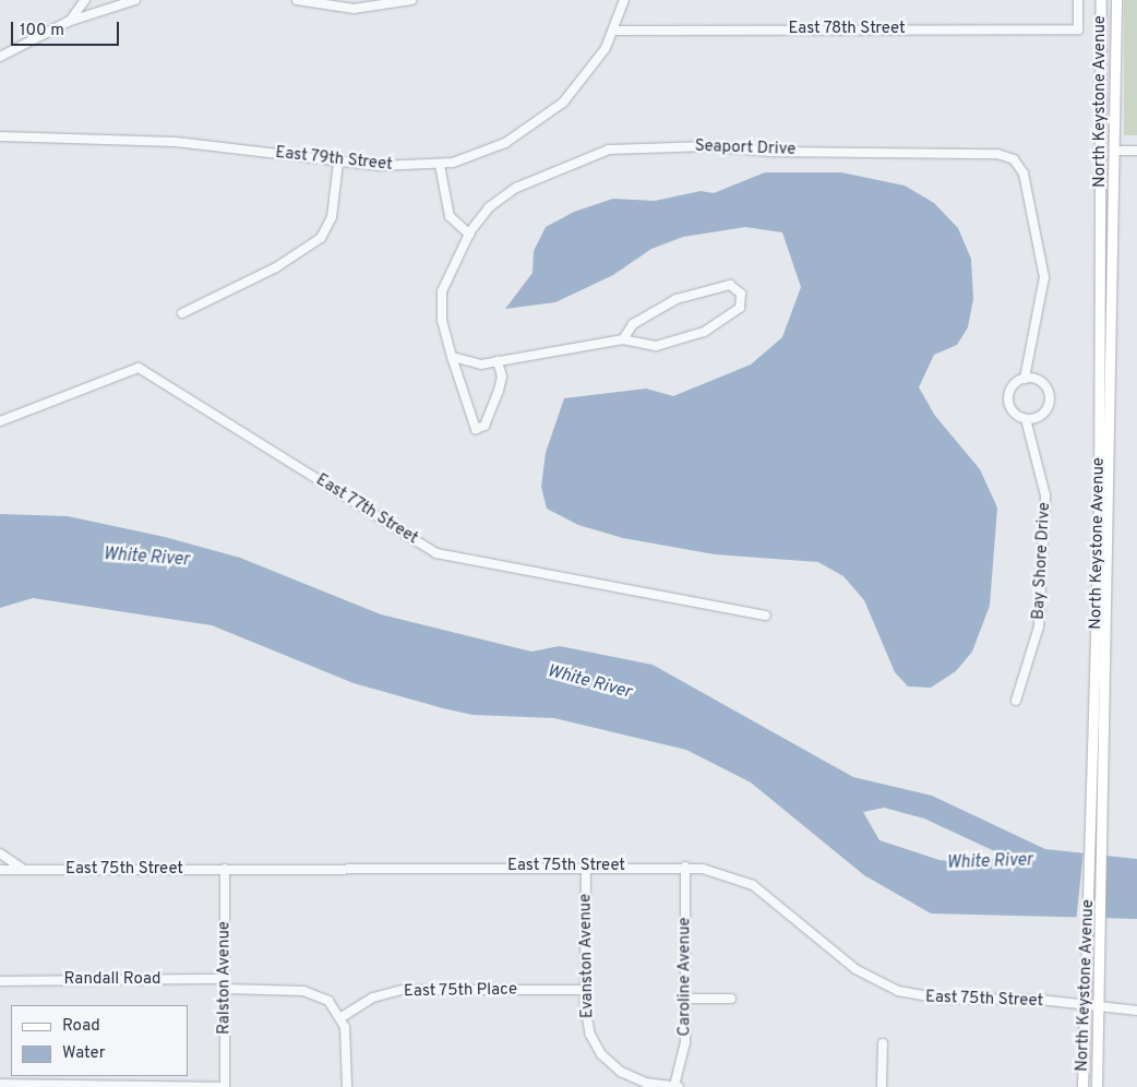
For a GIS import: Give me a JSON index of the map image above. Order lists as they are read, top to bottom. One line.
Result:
{"streets":{"main road":["North Keystone Avenue"],"street":["East 78th Street","Seaport Drive","East 79th Street","East 77th Street","Bay Shore Drive","East 75th Street","Evanston Avenue","Caroline Avenue","Ralston Avenue","Randall Road","East 75th Place"]},"crossings":[["East 78th Street","North Keystone Avenue"],["East 78th Street","East 79th Street"],["North Keystone Avenue","East 75th Street"],["Seaport Drive","Bay Shore Drive"],["East 75th Street","Evanston Avenue"],["East 75th Street","Caroline Avenue"],["East 75th Street","Ralston Avenue"],["Evanston Avenue","Caroline Avenue"],["Evanston Avenue","East 75th Place"],["Ralston Avenue","Randall Road"]],"water":["White River"],"legend":["Road","Water"],"scale_bar":"100 m"}
